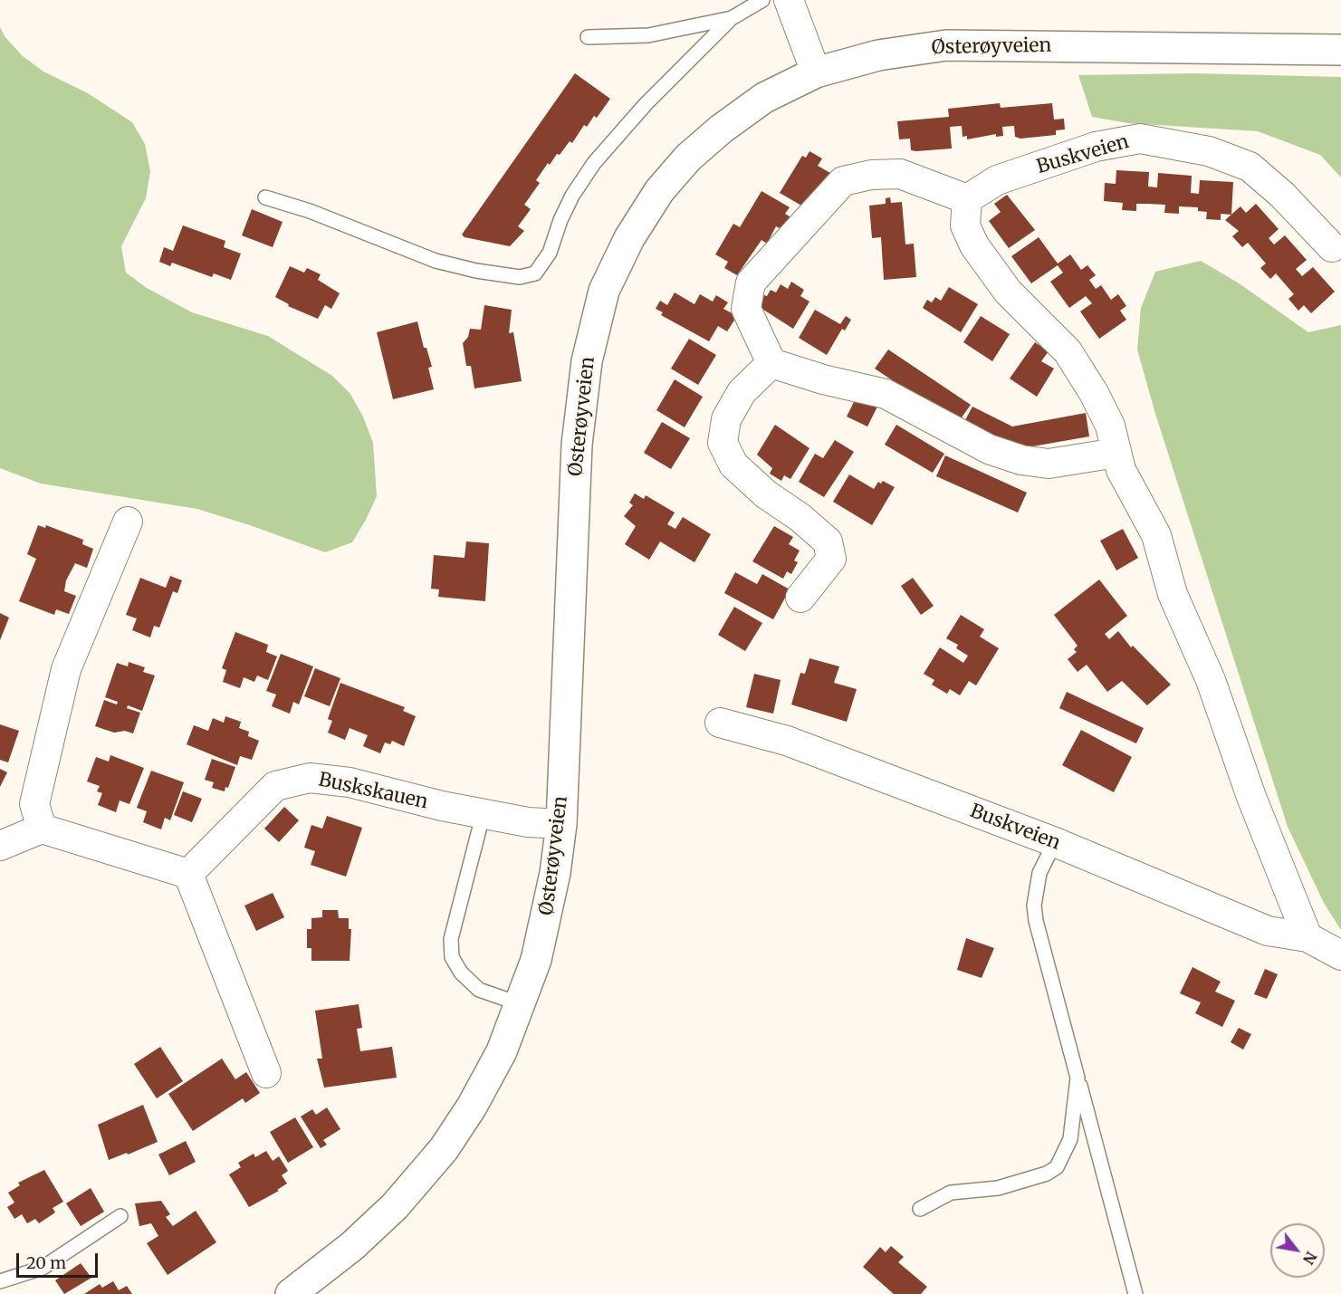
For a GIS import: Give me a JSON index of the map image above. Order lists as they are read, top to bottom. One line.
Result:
{"streets":{"main road":["Østerøyveien"],"street":["Buskveien","Buskskauen"]},"crossings":[["Østerøyveien","Buskskauen"]],"scale_bar":"20 m","north":"bottom right"}
